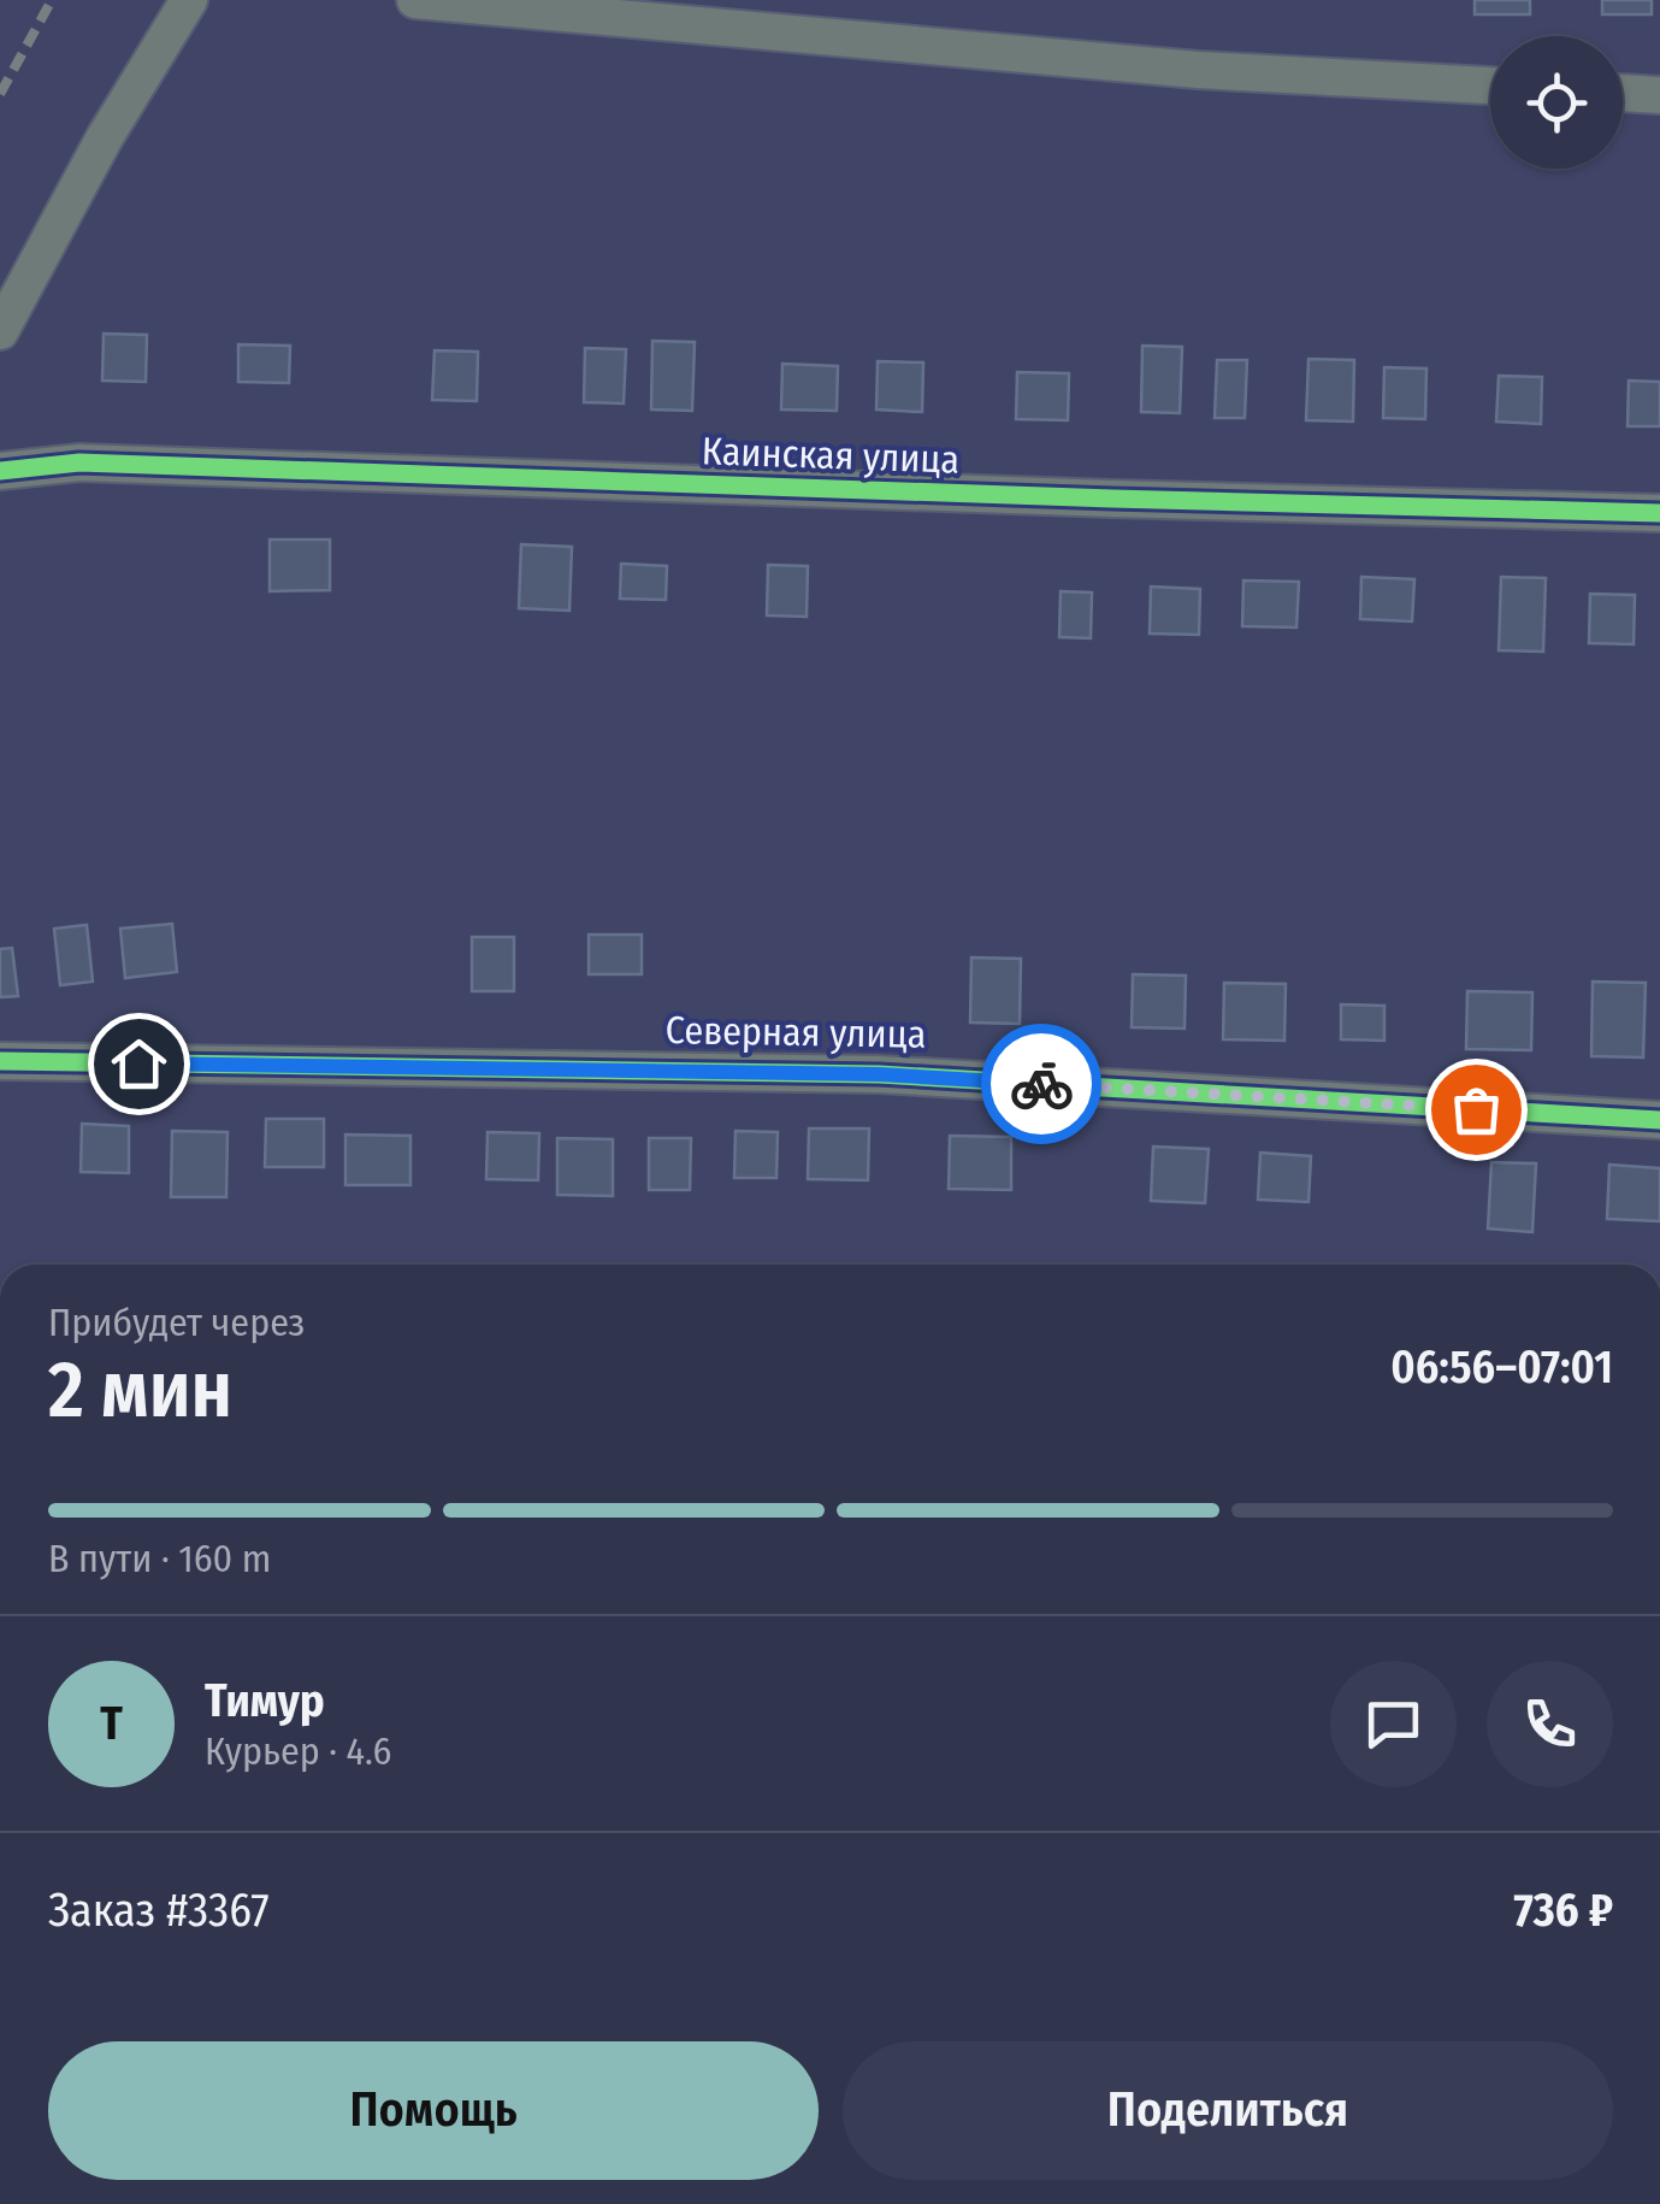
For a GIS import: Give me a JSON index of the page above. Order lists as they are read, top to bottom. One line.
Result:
{"streets":{"street":["Каинская улица","Северная улица"]},"page":{"heading":["2 мин","Прибудет через","06:56–07:01"],"panel":["Тимур","Курьер · 4.6","Заказ #3367","736 ₽"],"bar":"В пути · 160 m","round":"Т","buttons":["Помощь","Поделиться"]}}
